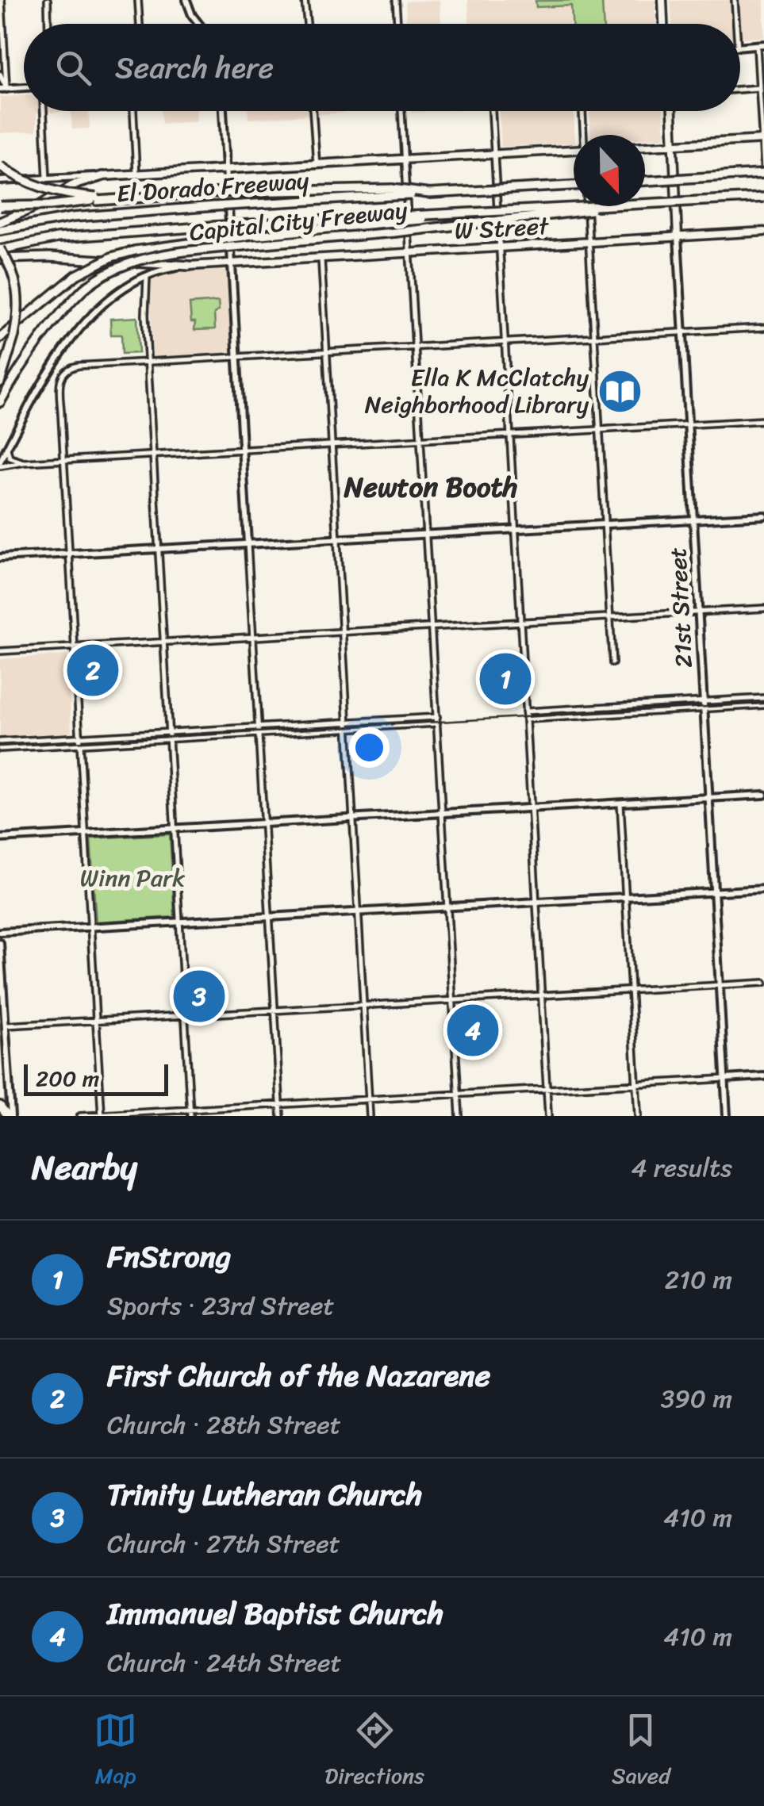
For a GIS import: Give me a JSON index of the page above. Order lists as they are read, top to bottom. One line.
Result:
{"streets":{"highway":["El Dorado Freeway","Capital City Freeway"],"main road":["W Street","21st Street"]},"crossings":[["El Dorado Freeway","Capital City Freeway"],["W Street","21st Street"]],"districts":["Newton Booth"],"parks":["Winn Park"],"places":{"library":["Ella K McClatchy Neighborhood Library"]},"scale_bar":"200 m","north":"bottom","page":{"search":"Search here","pins":["2","1","3","4"],"scale":"200 m","heading":["Nearby","4 results"],"list":[{"mark":"1","name":"FnStrong","note":"Sports · 23rd Street","value":"210 m"},{"mark":"2","name":"First Church of the Nazarene","note":"Church · 28th Street","value":"390 m"},{"mark":"3","name":"Trinity Lutheran Church","note":"Church · 27th Street","value":"410 m"},{"mark":"4","name":"Immanuel Baptist Church","note":"Church · 24th Street","value":"410 m"}],"nav":["Map","Directions","Saved"]}}
